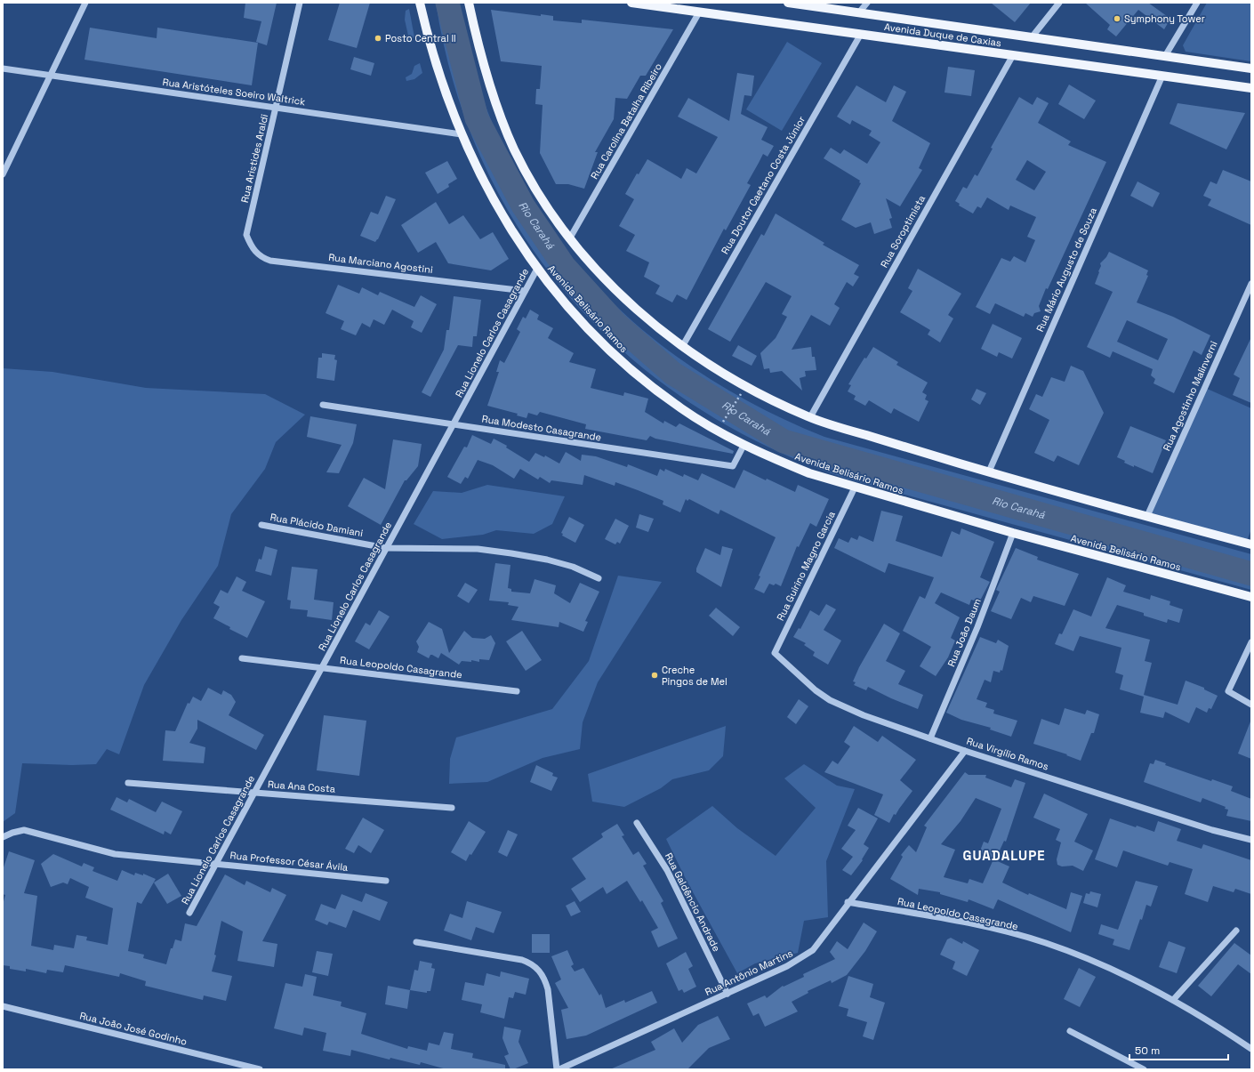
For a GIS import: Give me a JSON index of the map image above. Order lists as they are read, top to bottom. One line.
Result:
{"streets":{"main road":["Avenida Duque de Caxias","Avenida Belisário Ramos"],"street":["Rua Aristóteles Soeiro Waltrick","Rua Carolina Batalha Ribeiro","Rua Aristides Araldi","Rua Doutor Caetano Costa Júnior","Rua Soroptimista","Rua Marciano Agostini","Rua Mário Augusto de Souza","Rua Lionelo Carlos Casagrande","Rua Agostinho Malinverni","Rua Modesto Casagrande","Rua Plácido Damiani","Rua Guirino Magno Garcia","Rua João Daum","Rua Leopoldo Casagrande","Rua Virgílio Ramos","Rua Ana Costa","Rua Professor César Ávila","Rua Galdêncio Andrade","Rua Antônio Martins","Rua João José Godinho"]},"crossings":[["Avenida Duque de Caxias","Rua Carolina Batalha Ribeiro"],["Avenida Duque de Caxias","Rua Doutor Caetano Costa Júnior"],["Avenida Duque de Caxias","Rua Soroptimista"],["Avenida Duque de Caxias","Rua Mário Augusto de Souza"],["Rua Aristóteles Soeiro Waltrick","Rua Aristides Araldi"],["Rua Aristóteles Soeiro Waltrick","Avenida Belisário Ramos"],["Rua Aristides Araldi","Rua Marciano Agostini"],["Rua Marciano Agostini","Rua Lionelo Carlos Casagrande"],["Avenida Belisário Ramos","Rua Lionelo Carlos Casagrande"],["Avenida Belisário Ramos","Rua Modesto Casagrande"],["Avenida Belisário Ramos","Rua Guirino Magno Garcia"],["Avenida Belisário Ramos","Rua João Daum"],["Rua Lionelo Carlos Casagrande","Rua Modesto Casagrande"],["Rua Lionelo Carlos Casagrande","Rua Plácido Damiani"],["Rua Lionelo Carlos Casagrande","Rua Leopoldo Casagrande"],["Rua Lionelo Carlos Casagrande","Rua Ana Costa"],["Rua Lionelo Carlos Casagrande","Rua Professor César Ávila"],["Rua Guirino Magno Garcia","Rua Virgílio Ramos"],["Rua João Daum","Rua Virgílio Ramos"],["Rua Leopoldo Casagrande","Rua Antônio Martins"],["Rua Virgílio Ramos","Rua Antônio Martins"],["Rua Galdêncio Andrade","Rua Antônio Martins"]],"districts":["GUADALUPE"],"water":["Rio Carahá"],"places":["Symphony Tower","Posto Central II","Creche Pingos de Mel"],"scale_bar":"50 m"}
